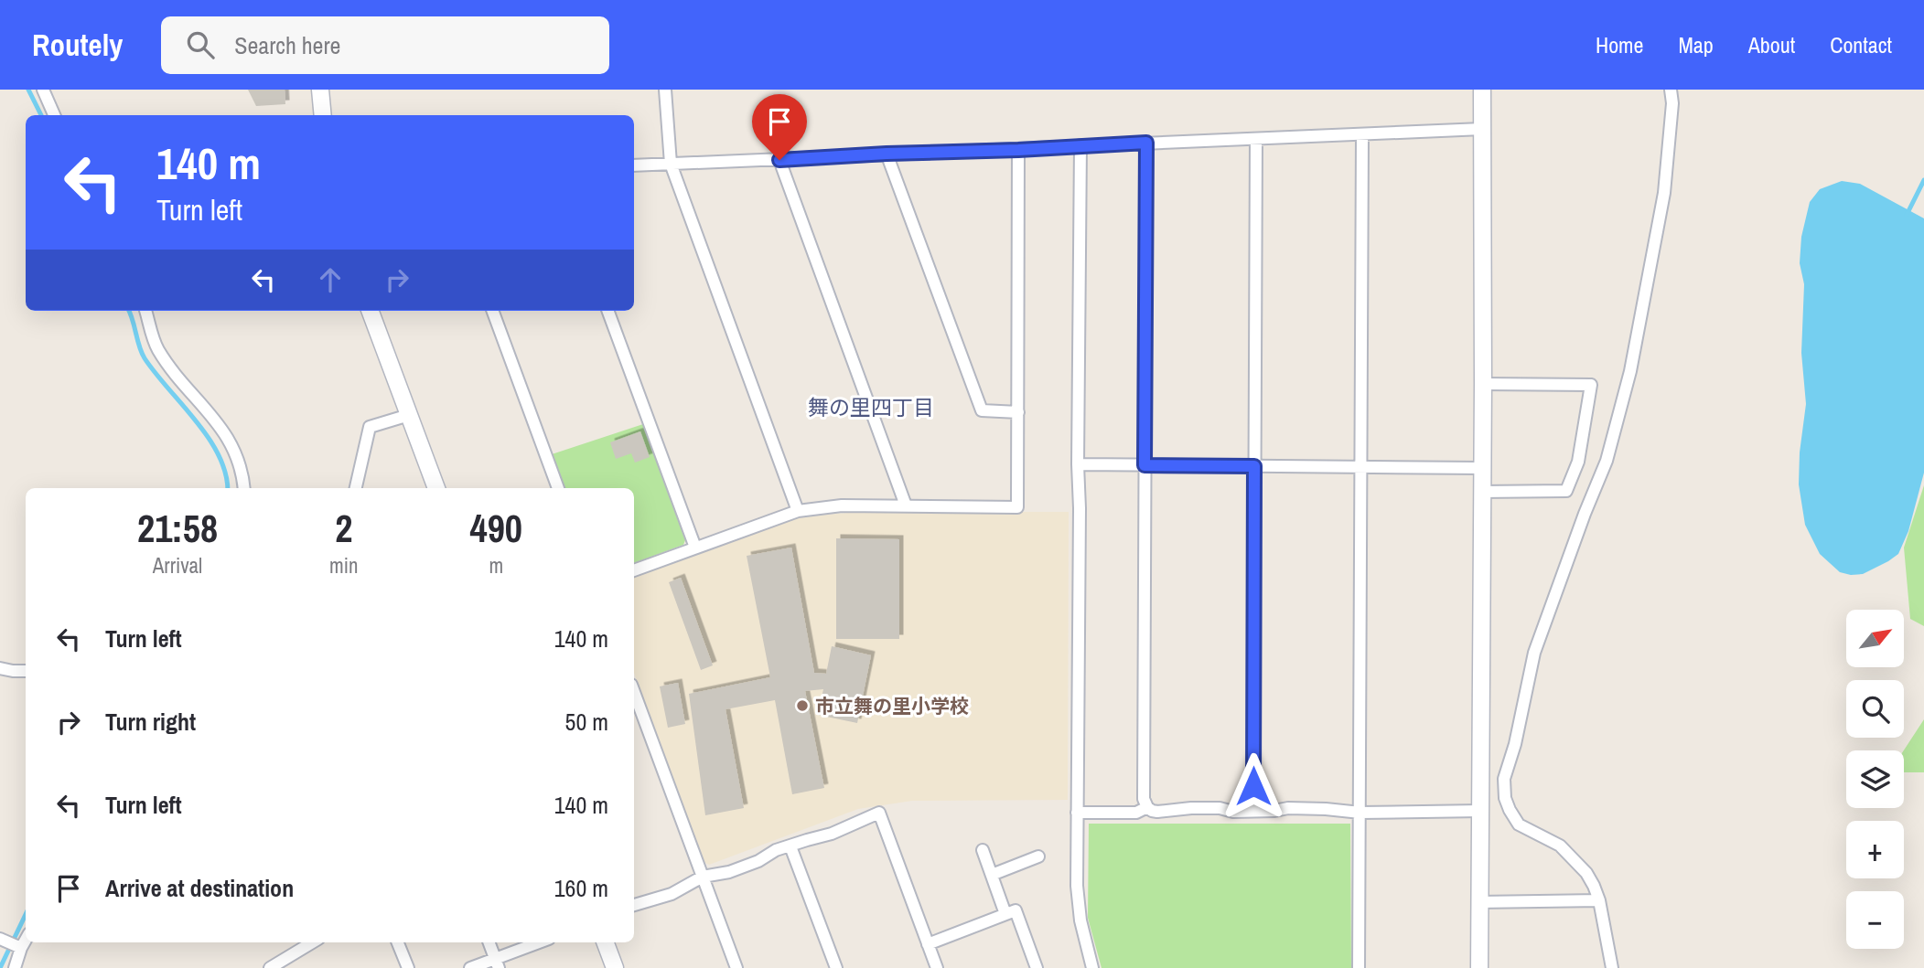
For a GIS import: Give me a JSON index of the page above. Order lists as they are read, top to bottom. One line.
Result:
{"districts":["舞の里四丁目"],"places":["市立舞の里小学校"],"north":"top right","page":{"header":"Routely","search":"Search here","nav":["Home","Map","About","Contact"],"turn":["140 m","Turn left"],"eta":["21:58","Arrival","2","min","490","m"],"list":[{"name":"Turn left","value":"140 m"},{"name":"Turn right","value":"50 m"},{"name":"Turn left","value":"140 m"},{"name":"Arrive at destination","value":"160 m"}],"map_buttons":["+","−"]}}
